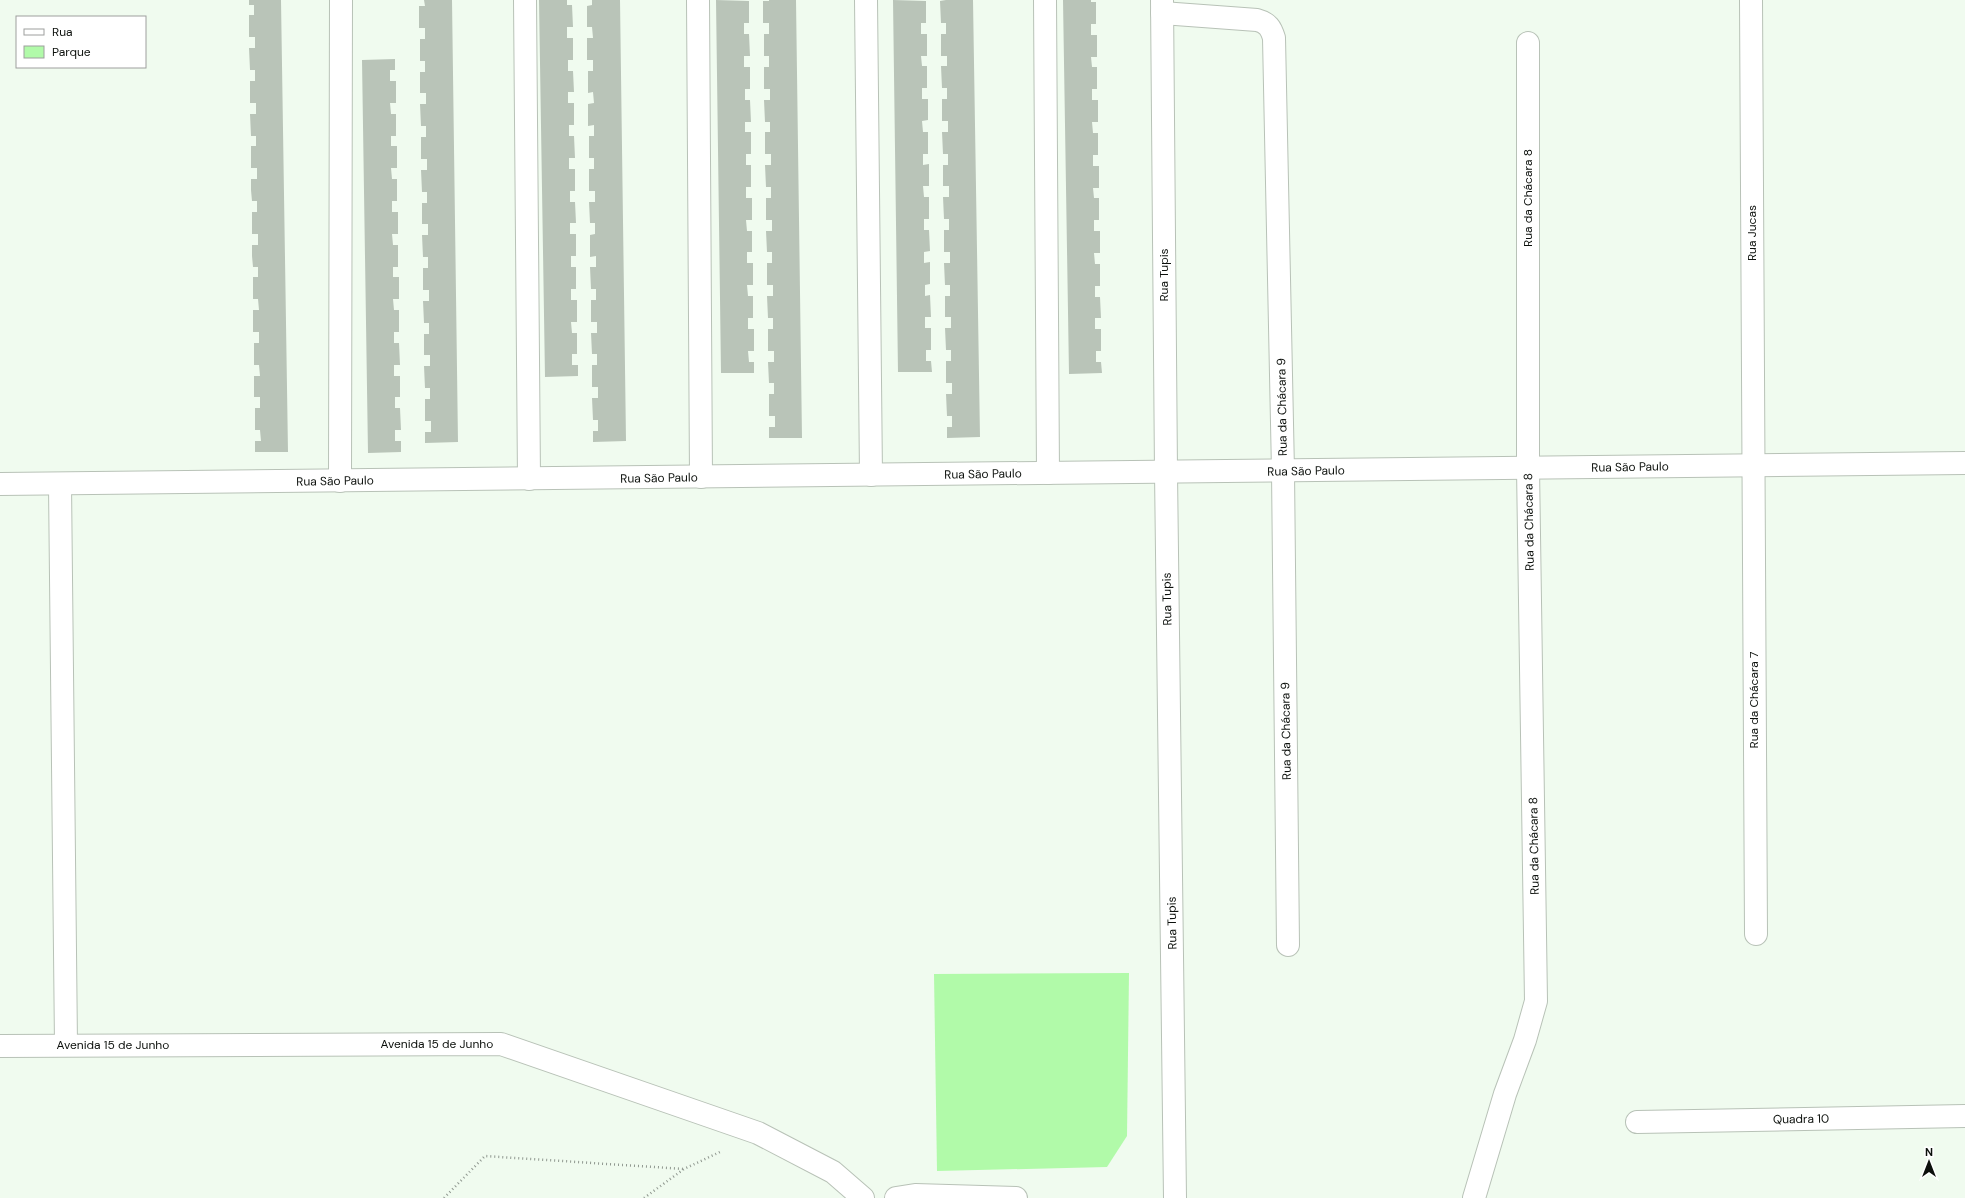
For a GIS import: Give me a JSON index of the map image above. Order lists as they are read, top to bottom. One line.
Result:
{"streets":{"street":["Rua da Chácara 8","Rua Jucas","Rua Tupis","Rua da Chácara 9","Rua São Paulo","Rua da Chácara 7","Avenida 15 de Junho","Quadra 10"]},"crossings":[["Rua da Chácara 8","Rua São Paulo"],["Rua Jucas","Rua São Paulo"],["Rua Jucas","Rua da Chácara 7"],["Rua Tupis","Rua da Chácara 9"],["Rua Tupis","Rua São Paulo"],["Rua da Chácara 9","Rua São Paulo"],["Rua São Paulo","Rua da Chácara 7"]],"legend":["Rua","Parque"],"north":"top"}
